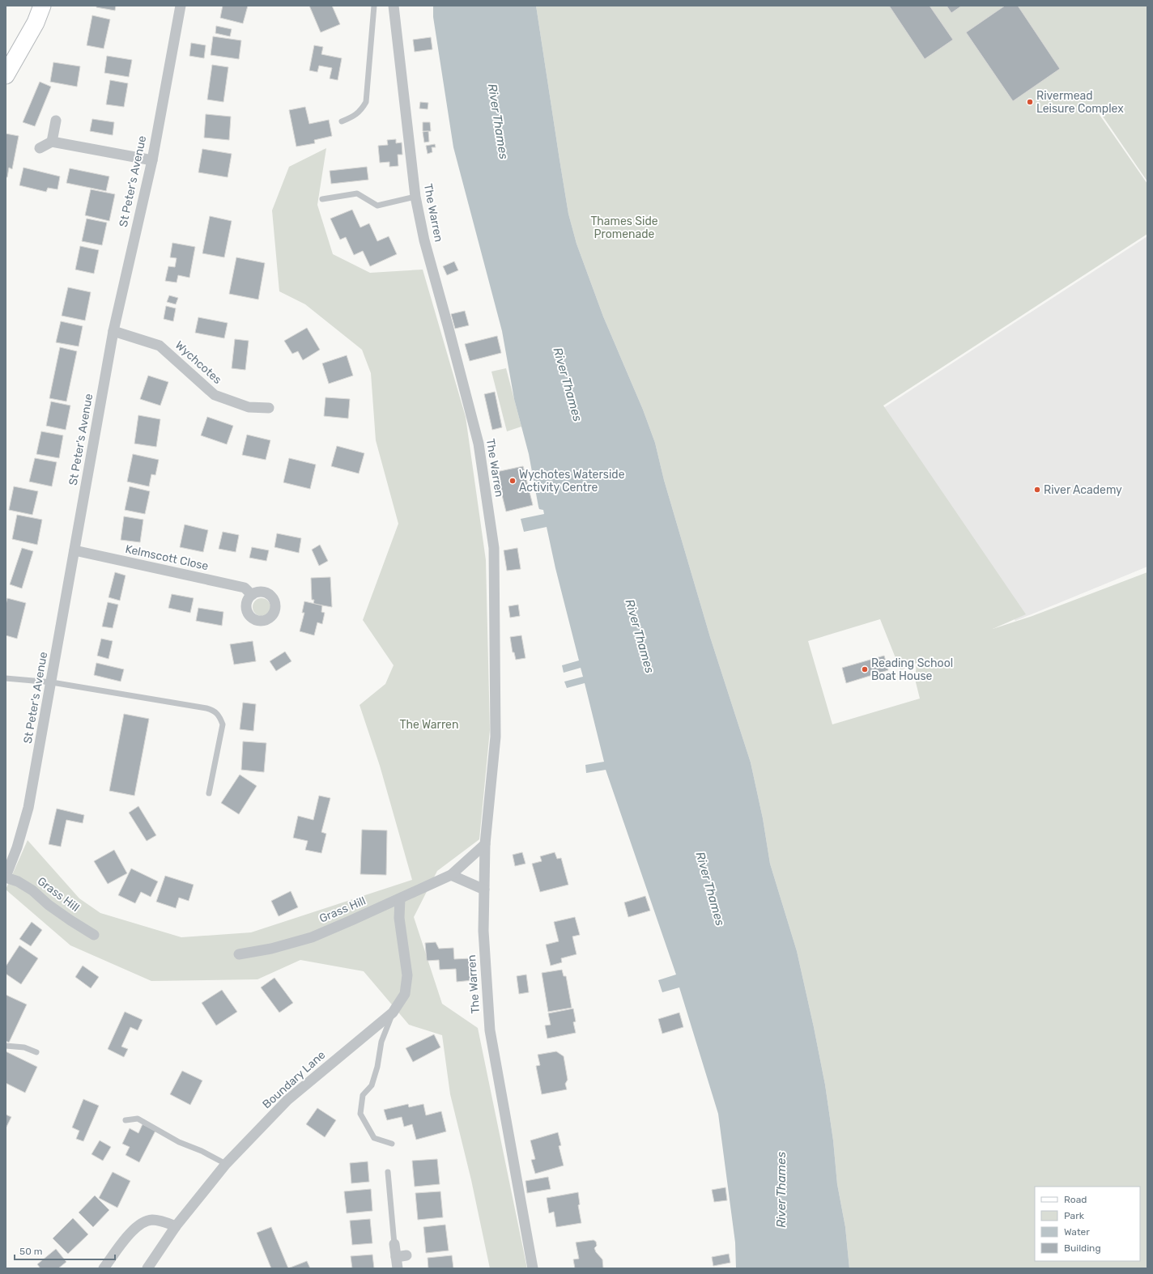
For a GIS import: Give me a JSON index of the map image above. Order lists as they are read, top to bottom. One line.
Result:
{"streets":{"street":["St Peter's Avenue","The Warren","Wychcotes","Kelmscott Close","Grass Hill","Boundary Lane"]},"crossings":[["St Peter's Avenue","Wychcotes"],["St Peter's Avenue","Kelmscott Close"],["St Peter's Avenue","Grass Hill"],["The Warren","Grass Hill"],["Grass Hill","Boundary Lane"]],"water":["River Thames"],"parks":["Thames Side Promenade","The Warren"],"places":["Rivermead Leisure Complex","Wychotes Waterside Activity Centre","River Academy","Reading School Boat House"],"legend":["Road","Park","Water","Building"],"scale_bar":"50 m"}
